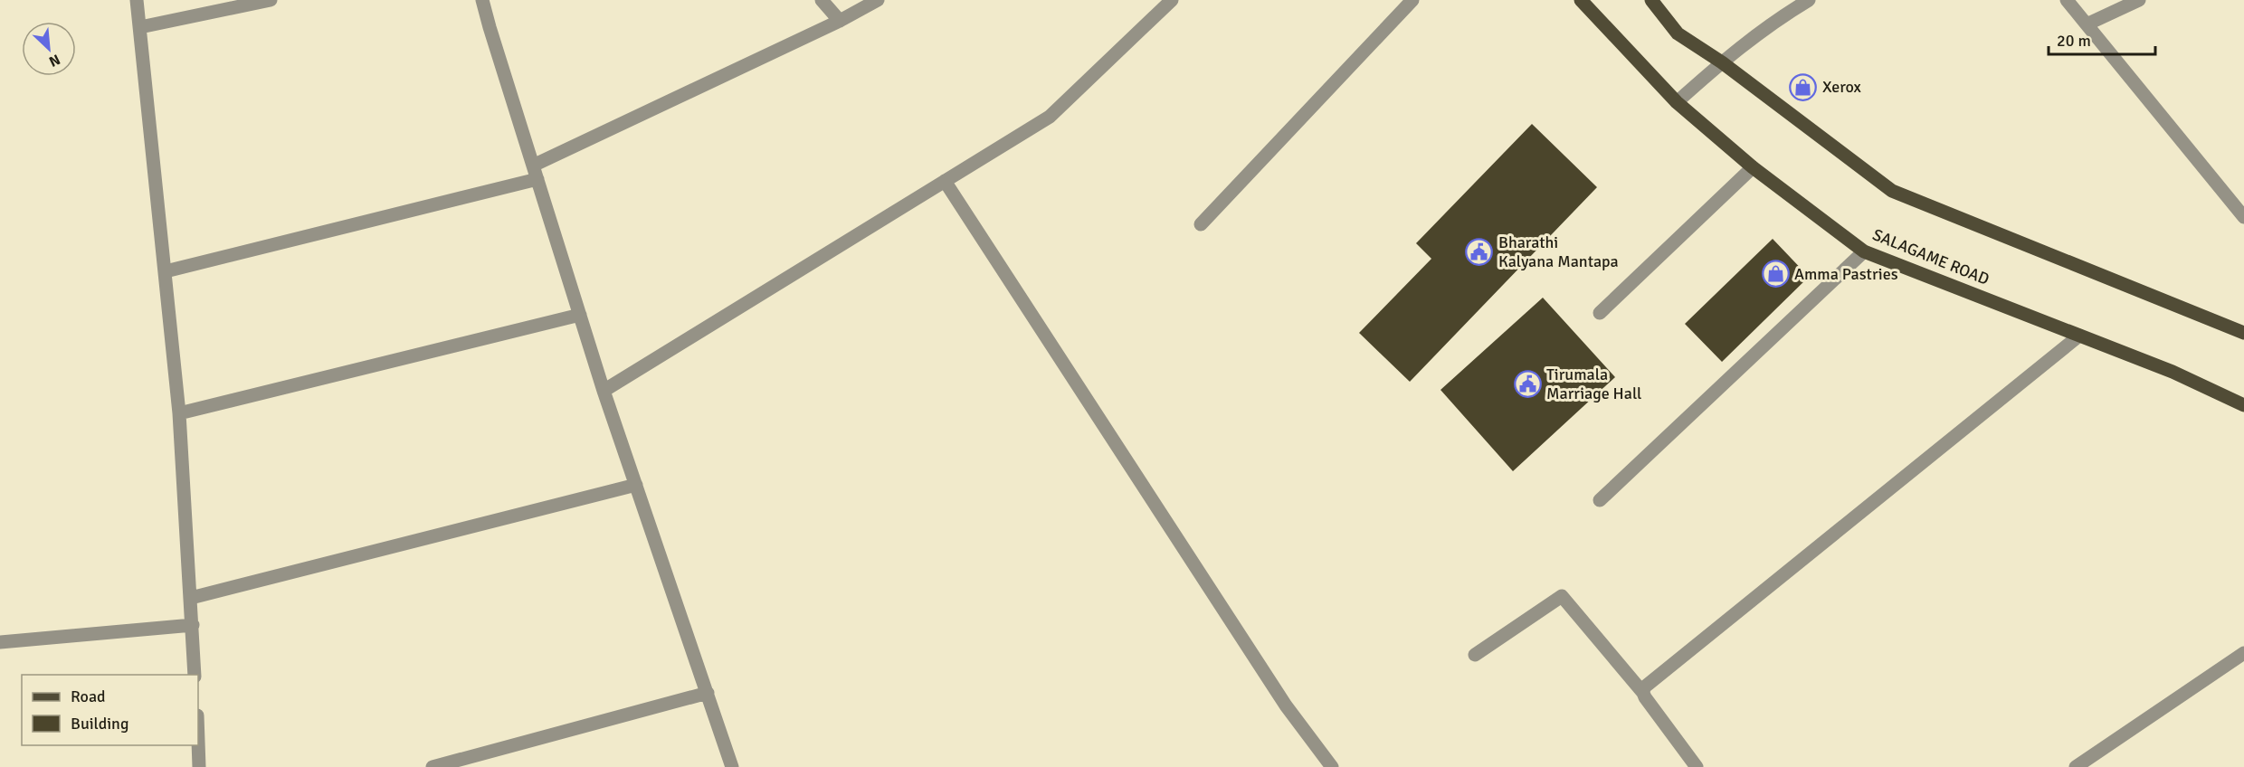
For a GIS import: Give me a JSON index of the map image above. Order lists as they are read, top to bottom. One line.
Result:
{"streets":{"main road":["SALAGAME ROAD"]},"places":{"shop":["Xerox","Amma Pastries"],"public building":["Bharathi Kalyana Mantapa","Tirumala Marriage Hall"]},"legend":["Road","Building"],"scale_bar":"20 m","north":"bottom right"}
